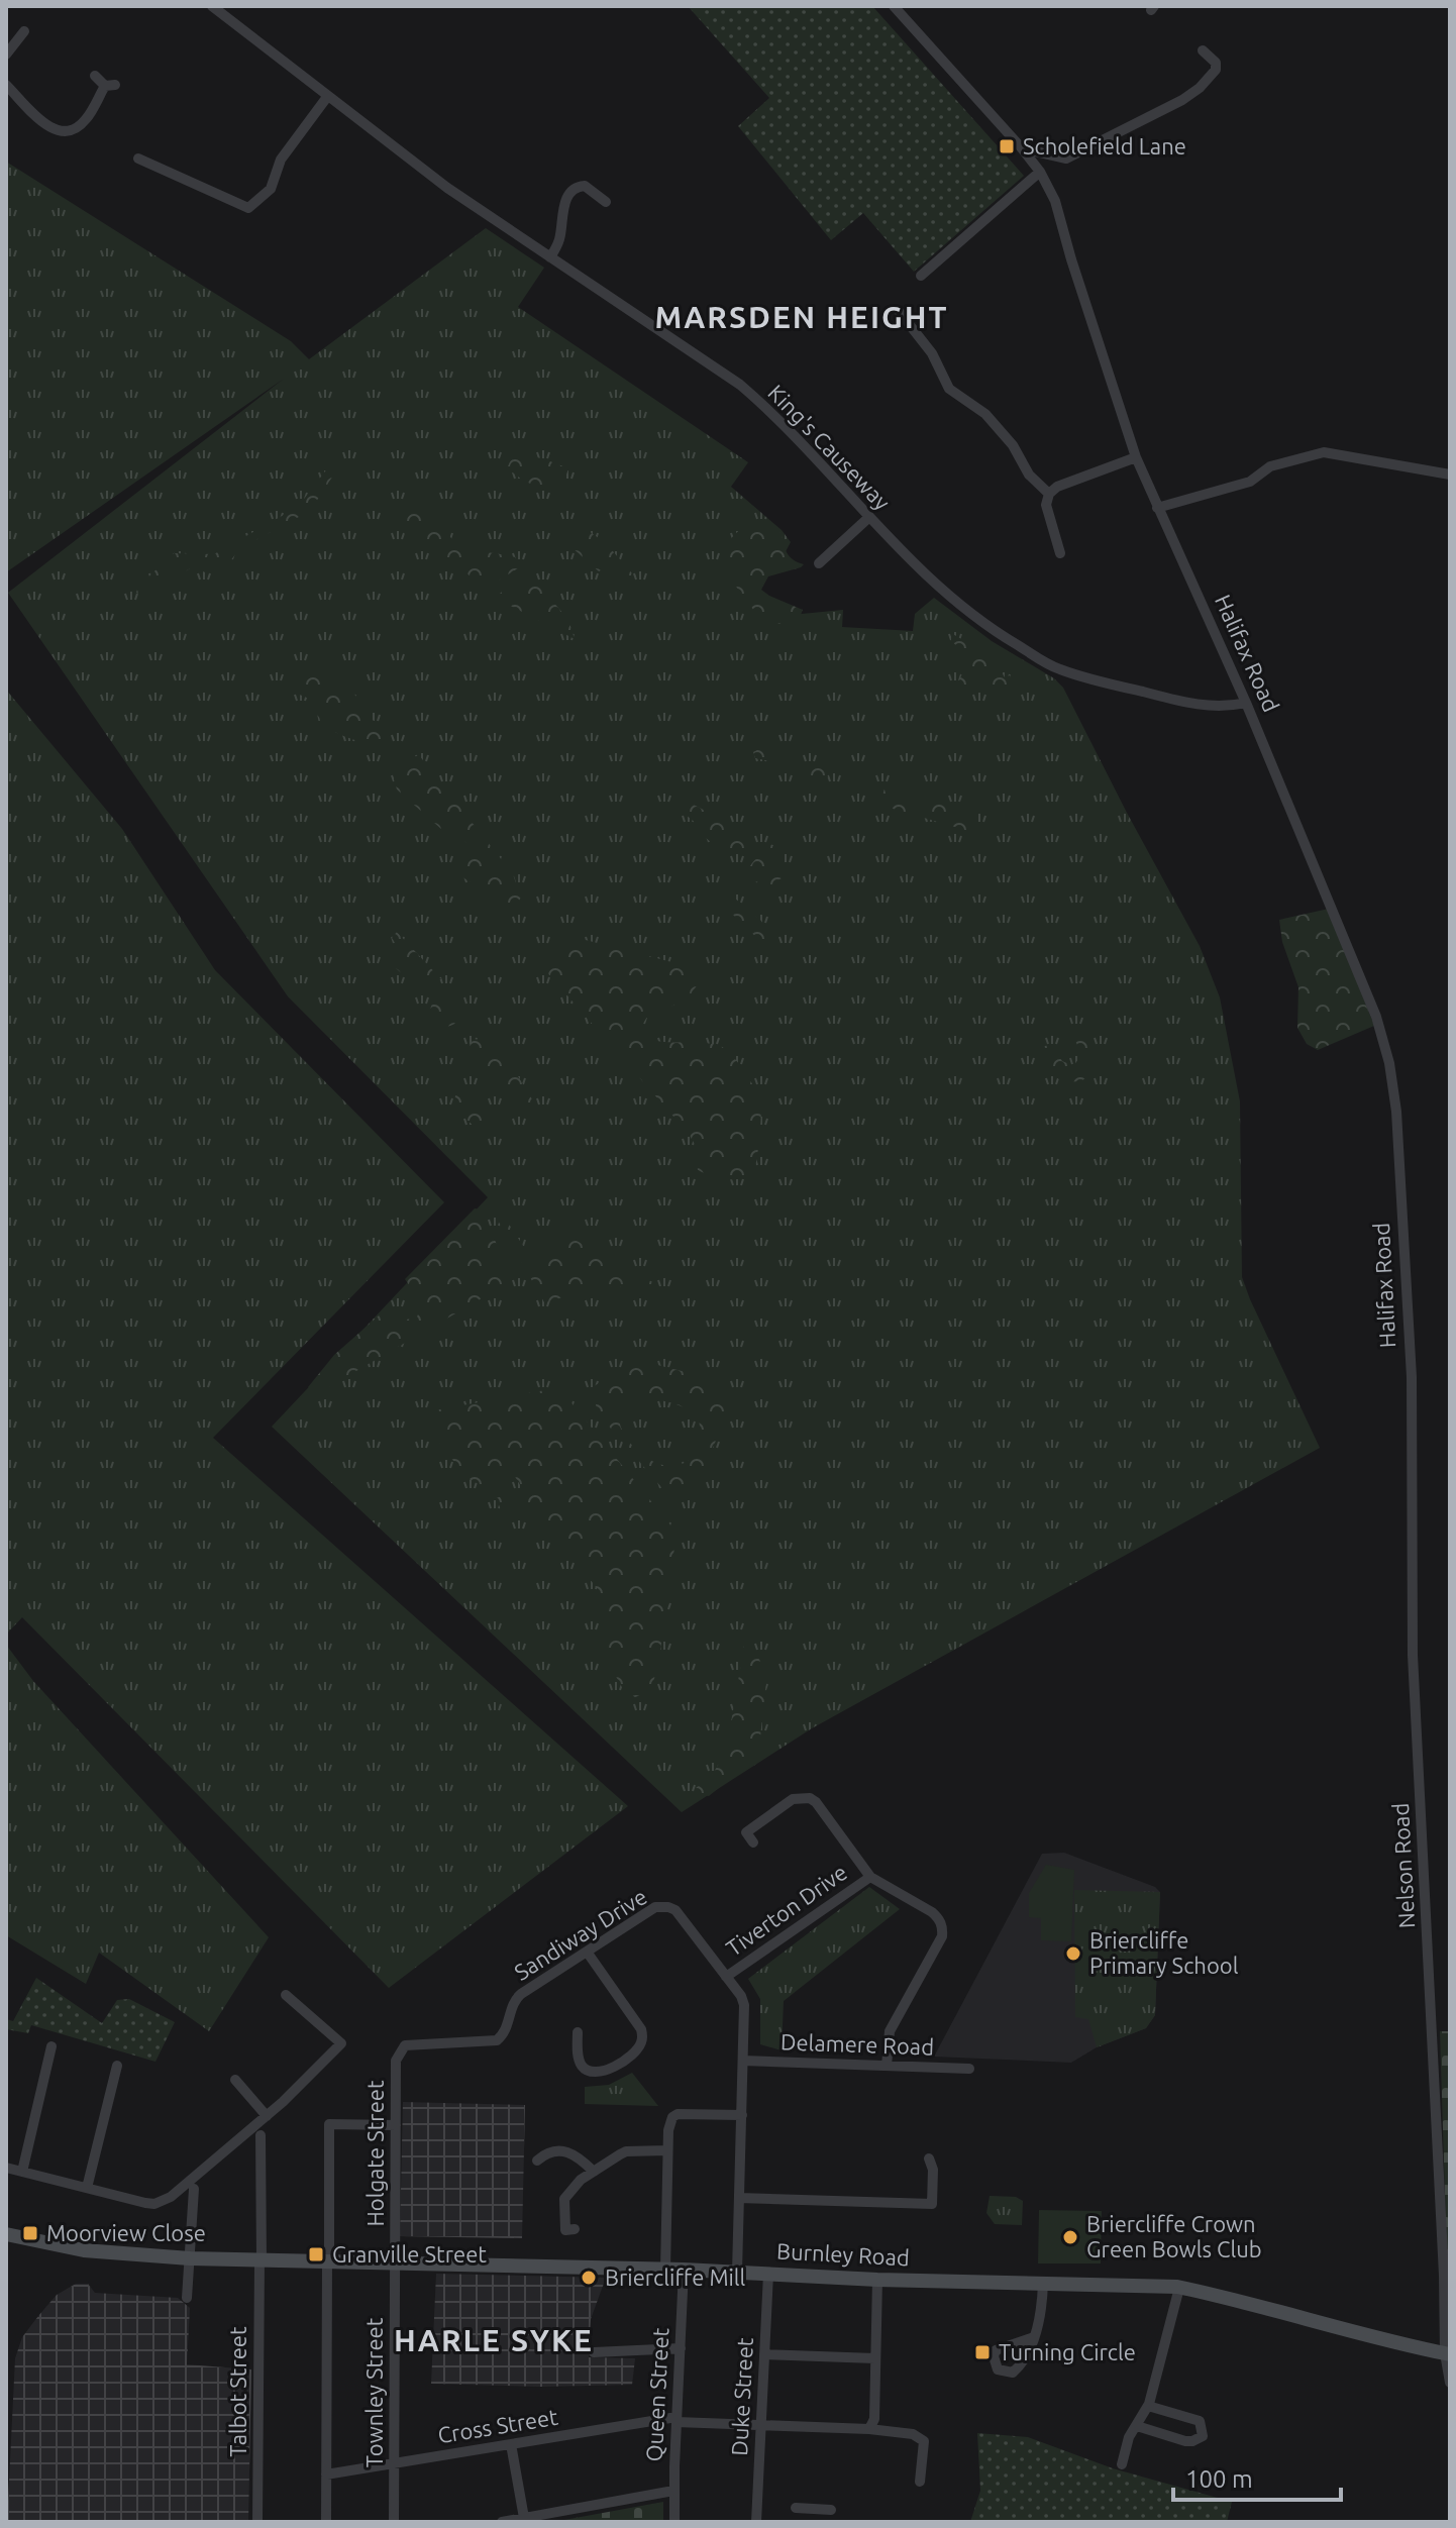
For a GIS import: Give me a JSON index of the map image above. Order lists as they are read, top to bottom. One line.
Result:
{"streets":{"street":["King's Causeway","Halifax Road","Nelson Road","Tiverton Drive","Sandiway Drive","Delamere Road","Holgate Street","Burnley Road","Talbot Street","Townley Street","Queen Street","Duke Street","Cross Street"]},"crossings":[["King's Causeway","Halifax Road"],["Halifax Road","Nelson Road"],["Nelson Road","Burnley Road"],["Tiverton Drive","Sandiway Drive"],["Tiverton Drive","Delamere Road"],["Sandiway Drive","Delamere Road"],["Sandiway Drive","Holgate Street"],["Sandiway Drive","Burnley Road"],["Holgate Street","Burnley Road"],["Holgate Street","Townley Street"],["Burnley Road","Talbot Street"],["Burnley Road","Townley Street"],["Burnley Road","Queen Street"],["Burnley Road","Duke Street"],["Townley Street","Cross Street"],["Queen Street","Cross Street"],["Duke Street","Cross Street"]],"districts":["MARSDEN HEIGHT","HARLE SYKE"],"places":{"transit":["Scholefield Lane","Moorview Close","Granville Street","Turning Circle"],"other":["Briercliffe Primary School","Briercliffe Crown Green Bowls Club","Briercliffe Mill"]},"scale_bar":"100 m"}
